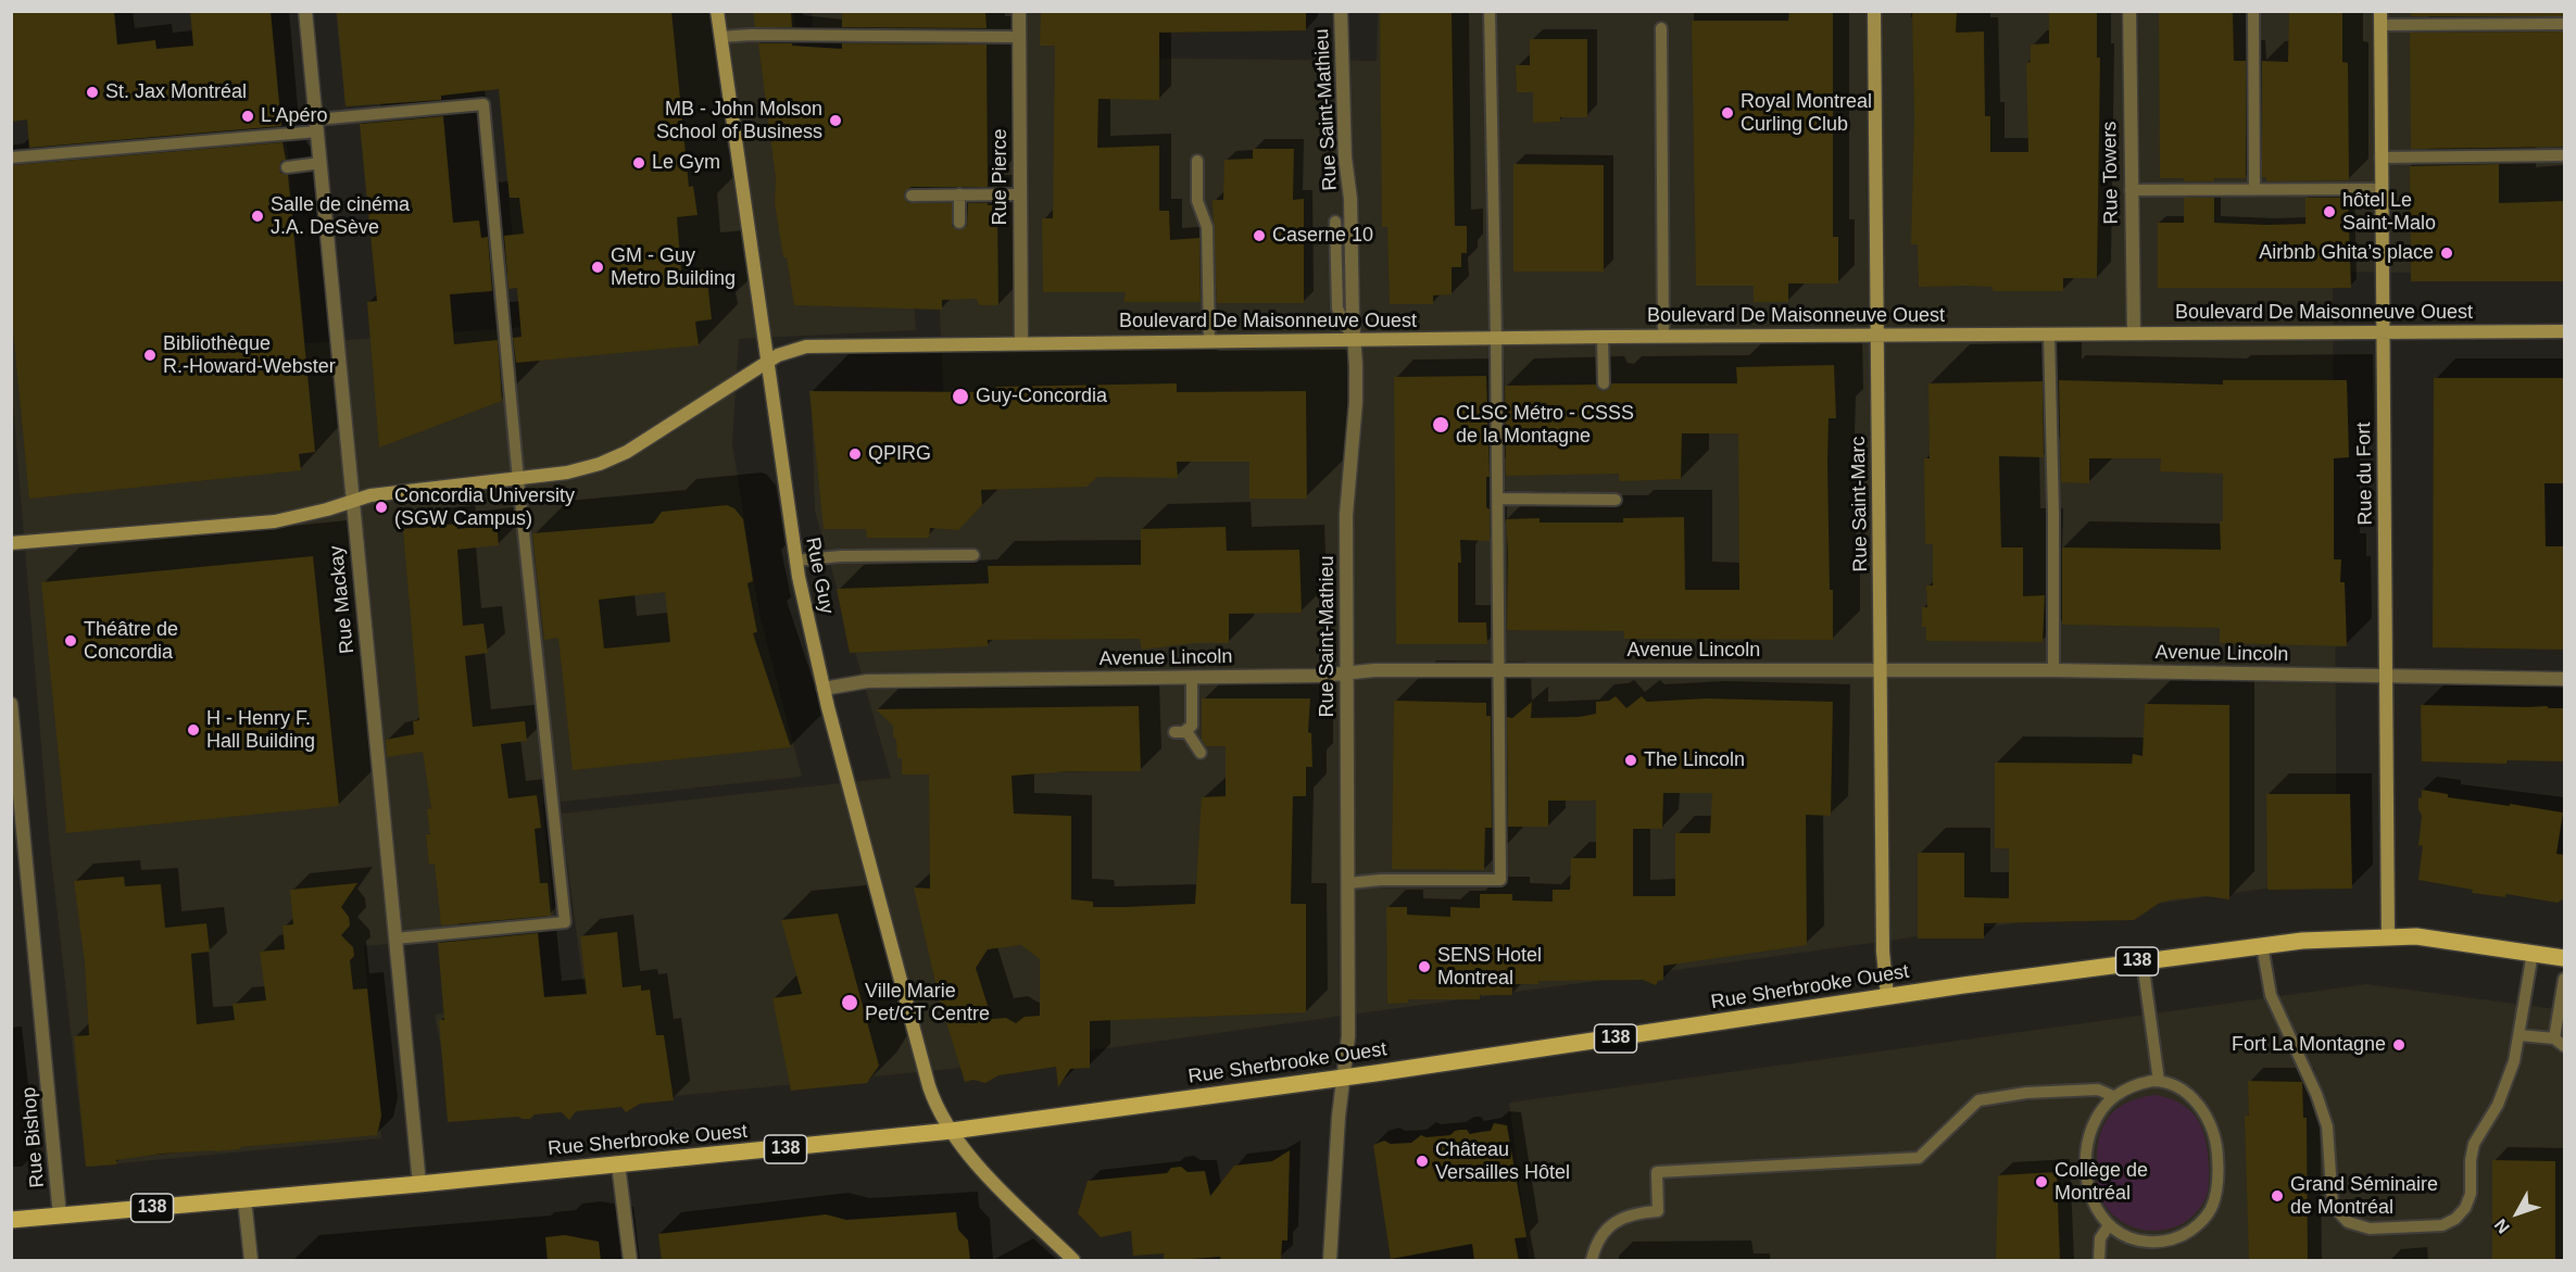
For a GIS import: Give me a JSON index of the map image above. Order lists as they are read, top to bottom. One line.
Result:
{"streets":{"main road":["138","Rue Sherbrooke Ouest"],"street":["Rue Saint-Mathieu","Rue Towers","Rue Pierce","Boulevard De Maisonneuve Ouest","Rue du Fort","Rue Saint-Marc","Rue Guy","Rue Mackay","Avenue Lincoln","Rue Bishop"]},"crossings":[["Rue Saint-Mathieu","Boulevard De Maisonneuve Ouest"],["Rue Saint-Mathieu","Avenue Lincoln"],["Rue Saint-Mathieu","Rue Sherbrooke Ouest"],["Rue Towers","Boulevard De Maisonneuve Ouest"],["Rue Pierce","Boulevard De Maisonneuve Ouest"],["Boulevard De Maisonneuve Ouest","Rue du Fort"],["Boulevard De Maisonneuve Ouest","Rue Saint-Marc"],["Boulevard De Maisonneuve Ouest","Rue Guy"],["Boulevard De Maisonneuve Ouest","Rue Mackay"],["Rue du Fort","Avenue Lincoln"],["Rue du Fort","Rue Sherbrooke Ouest"],["Rue Saint-Marc","Avenue Lincoln"],["Rue Saint-Marc","Rue Sherbrooke Ouest"],["Rue Guy","Avenue Lincoln"],["Rue Guy","Rue Sherbrooke Ouest"],["Rue Mackay","Rue Sherbrooke Ouest"],["Rue Sherbrooke Ouest","Rue Bishop"]],"places":["St. Jax Montréal","Royal Montreal Curling Club","L'Apéro","MB - John Molson School of Business","Le Gym","hôtel Le Saint-Malo","Salle de cinéma J.A. DeSève","Caserne 10","Airbnb Ghita’s place","GM - Guy Metro Building","Bibliothèque R.-Howard-Webster","Guy-Concordia","CLSC Métro - CSSS de la Montagne","QPIRG","Concordia University (SGW Campus)","Théâtre de Concordia","H - Henry F. Hall Building","The Lincoln","SENS Hotel Montreal","Ville Marie Pet/CT Centre","Fort La Montagne","Château Versailles Hôtel","Collège de Montréal","Grand Séminaire de Montréal"],"north":"bottom left"}
